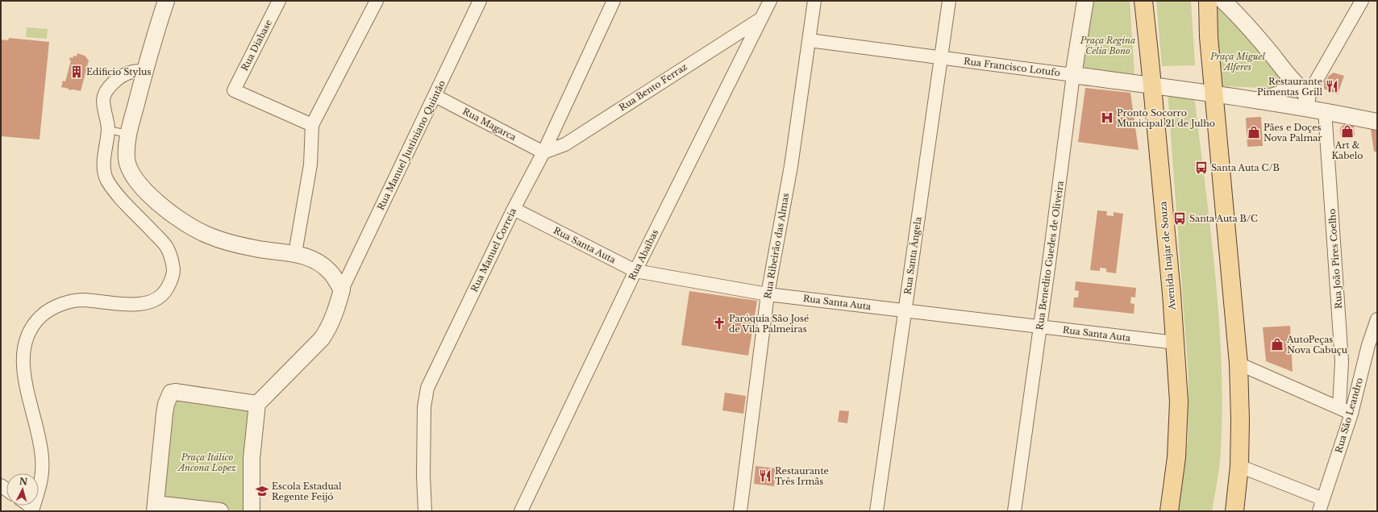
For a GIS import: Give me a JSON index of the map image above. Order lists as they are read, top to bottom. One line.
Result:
{"streets":{"main road":["Avenida Inajar de Souza"],"street":["Rua Diabase","Rua Francisco Lotufo","Rua Bento Ferraz","Rua Magarca","Rua Manuel Justiniano Quintão","Rua Santa Auta","Rua Ribeirão das Almas","Rua Manuel Correia","Rua Abaibas","Rua Santa Ângela","Rua Benedito Guedes de Oliveira","Rua João Pires Coelho","Rua São Leandro"]},"crossings":[["Rua Francisco Lotufo","Rua Ribeirão das Almas"],["Rua Francisco Lotufo","Rua Santa Ângela"],["Rua Francisco Lotufo","Rua Benedito Guedes de Oliveira"],["Rua Francisco Lotufo","Avenida Inajar de Souza"],["Rua Francisco Lotufo","Rua João Pires Coelho"],["Rua Bento Ferraz","Rua Magarca"],["Rua Bento Ferraz","Rua Manuel Correia"],["Rua Bento Ferraz","Rua Abaibas"],["Rua Magarca","Rua Manuel Justiniano Quintão"],["Rua Magarca","Rua Manuel Correia"],["Rua Santa Auta","Rua Ribeirão das Almas"],["Rua Santa Auta","Rua Manuel Correia"],["Rua Santa Auta","Rua Abaibas"],["Rua Santa Auta","Rua Santa Ângela"],["Rua Santa Auta","Rua Benedito Guedes de Oliveira"],["Rua Santa Auta","Avenida Inajar de Souza"]],"parks":["Praça Regina Celia Bono","Praça Miguel Alferes","Praça Itálico Ancona Lopez"],"places":{"building":["Edificio Stylus"],"restaurant":["Restaurante Pimentas Grill","Restaurante Três Irmãs"],"hospital":["Pronto Socorro Municipal 21 de Julho"],"shop":["Art & Kabelo","Pães e Doçes Nova Palmar","AutoPeças Nova Cabuçu"],"bus stop":["Santa Auta C/B","Santa Auta B/C"],"church":["Paróquia São José de Vila Palmeiras"],"school or university":["Escola Estadual Regente Feijó"]},"north":"top"}
